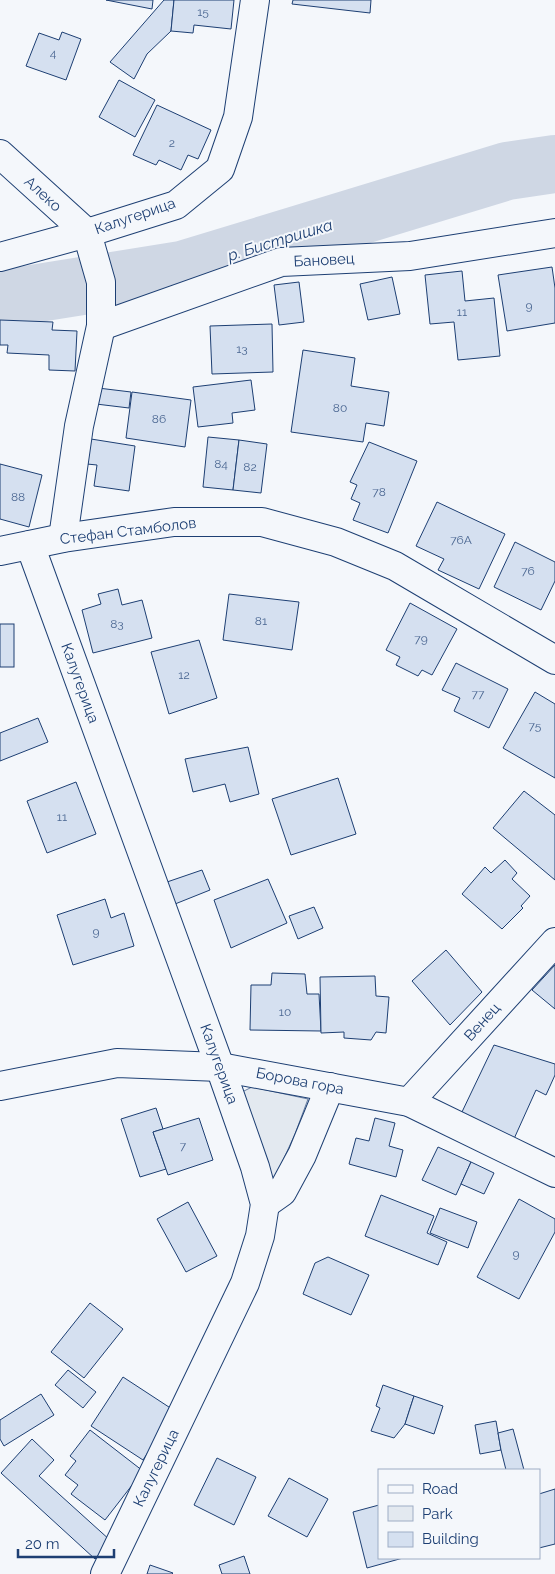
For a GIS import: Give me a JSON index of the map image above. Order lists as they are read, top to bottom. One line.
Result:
{"streets":{"street":["Алеко","Калугерица","Бановец","Стефан Стамболов","Венец","Борова гора"]},"crossings":[["Алеко","Калугерица"],["Калугерица","Бановец"],["Калугерица","Стефан Стамболов"],["Калугерица","Борова гора"],["Венец","Борова гора"]],"water":["р. Бистришка"],"house_numbers":["15","4","2","9","11","13","80","86","84","82","78","88","76A","76","81","83","79","12","77","75","11","9","10","7","9"],"legend":["Road","Park","Building"],"scale_bar":"20 m"}
